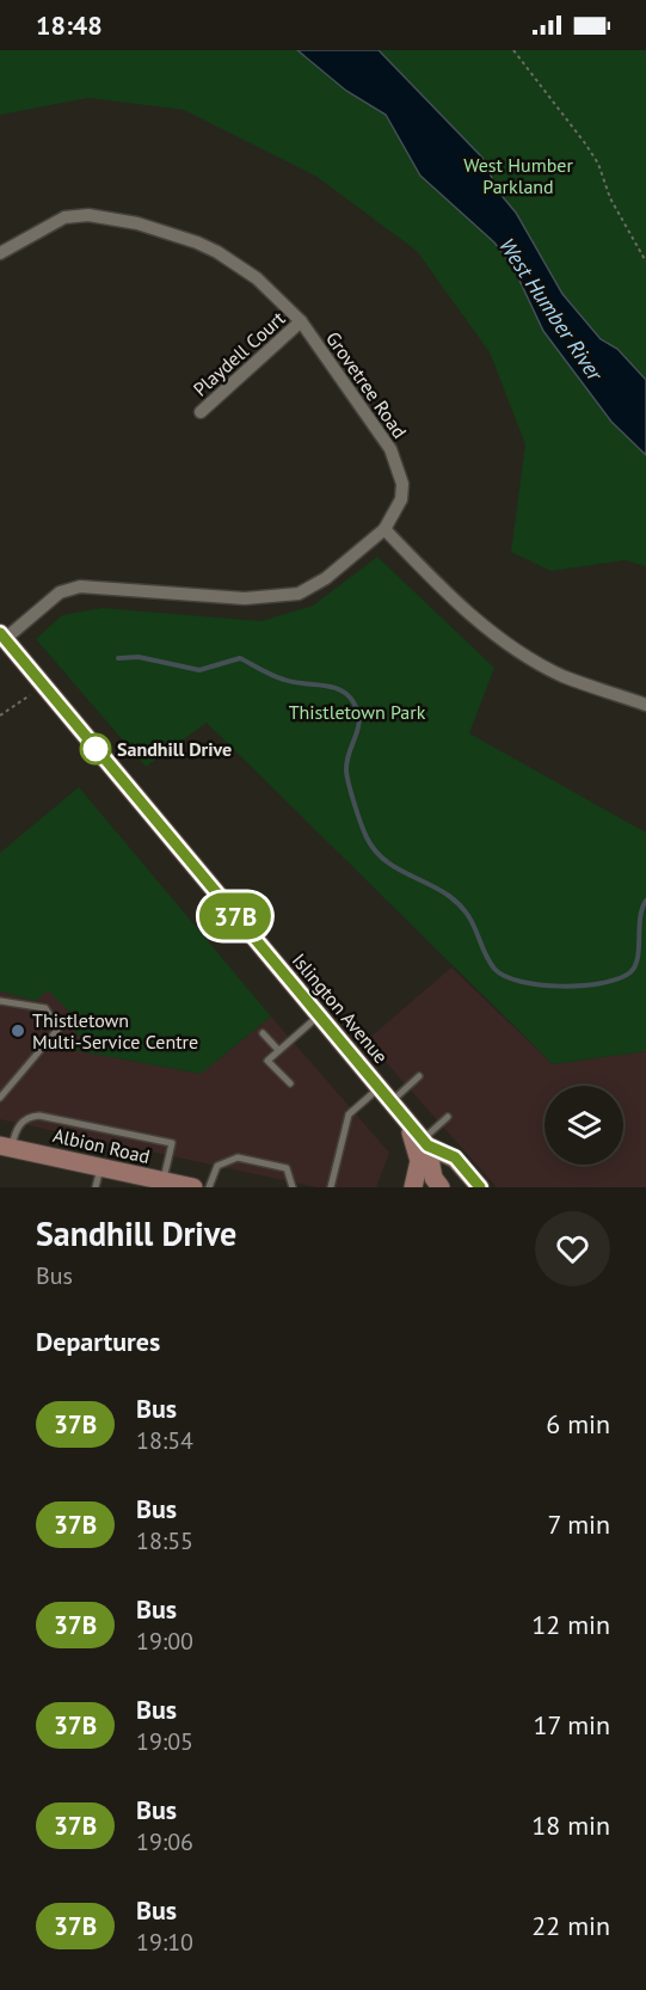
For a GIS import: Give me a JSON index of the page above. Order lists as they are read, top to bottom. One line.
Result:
{"streets":{"main road":["Islington Avenue","Albion Road"],"street":["Playdell Court","Grovetree Road"]},"crossings":[["Playdell Court","Grovetree Road"]],"water":["West Humber River"],"parks":["West Humber Parkland","Thistletown Park"],"places":["Sandhill Drive","Thistletown Multi-Service Centre"],"lines":["bus line 37B"],"page":{"status":"18:48","on_map":"37B","heading":[["Sandhill Drive","Bus"],"Departures"],"list":[{"mark":"37B","name":"Bus","note":"18:54","value":"6 min"},{"mark":"37B","name":"Bus","note":"18:55","value":"7 min"},{"mark":"37B","name":"Bus","note":"19:00","value":"12 min"},{"mark":"37B","name":"Bus","note":"19:05","value":"17 min"},{"mark":"37B","name":"Bus","note":"19:06","value":"18 min"},{"mark":"37B","name":"Bus","note":"19:10","value":"22 min"}]}}
